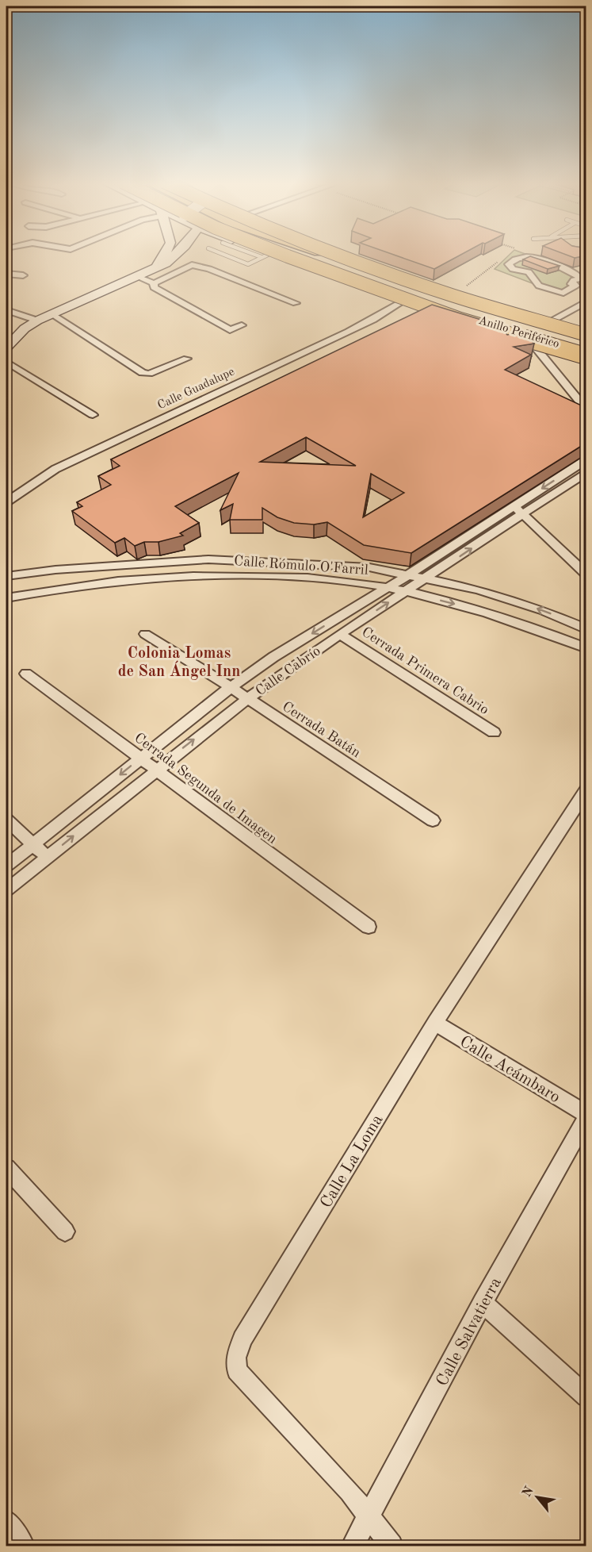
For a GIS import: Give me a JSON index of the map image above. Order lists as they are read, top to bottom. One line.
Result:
{"streets":{"highway":["Anillo Periférico"],"street":["Calle Guadalupe","Calle Rómulo O'Farril","Calle Cabrío","Cerrada Primera Cabrio","Cerrada Batán","Cerrada Segunda de Imagen","Calle Acámbaro","Calle La Loma","Calle Salvatierra"]},"crossings":[["Anillo Periférico","Calle Guadalupe"],["Calle Rómulo O'Farril","Calle Cabrío"],["Calle Cabrío","Cerrada Primera Cabrio"],["Calle Cabrío","Cerrada Batán"],["Calle Cabrío","Cerrada Segunda de Imagen"],["Calle Acámbaro","Calle La Loma"],["Calle Acámbaro","Calle Salvatierra"],["Calle La Loma","Calle Salvatierra"]],"districts":["Colonia Lomas de San Ángel Inn"],"north":"top left"}
